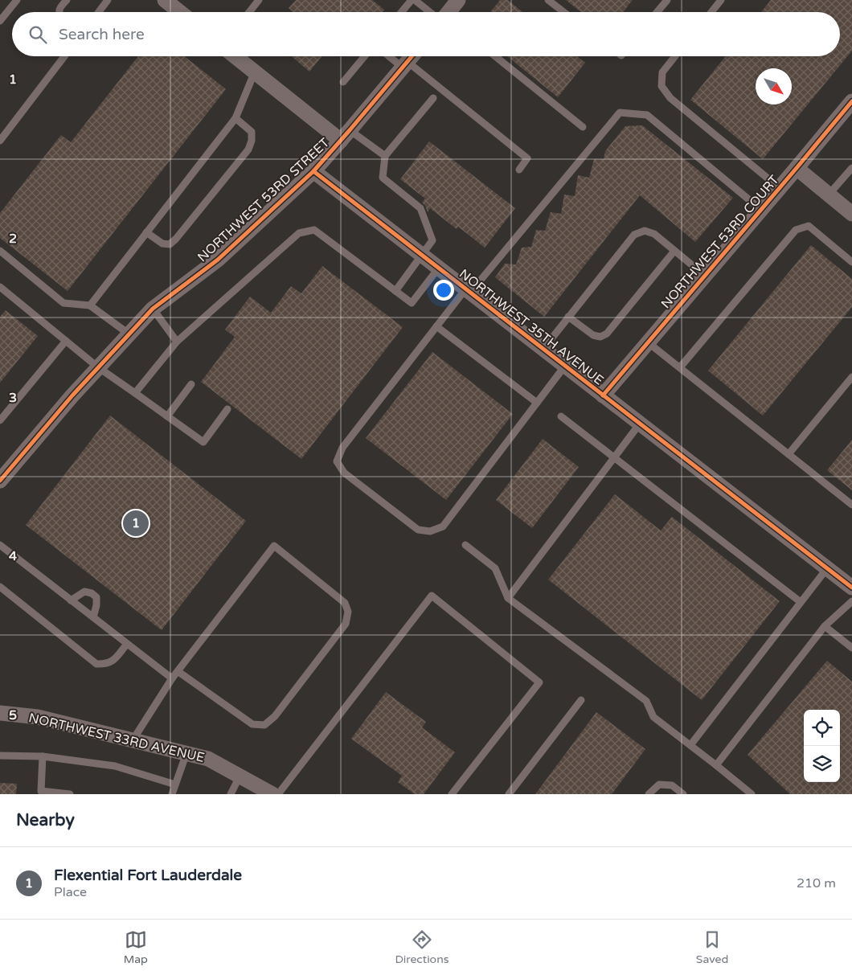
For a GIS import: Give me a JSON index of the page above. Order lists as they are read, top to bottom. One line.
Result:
{"streets":{"street":["NORTHWEST 53RD STREET","NORTHWEST 53RD COURT","NORTHWEST 35TH AVENUE","NORTHWEST 33RD AVENUE"]},"crossings":[["NORTHWEST 53RD STREET","NORTHWEST 35TH AVENUE"],["NORTHWEST 53RD COURT","NORTHWEST 35TH AVENUE"]],"north":"bottom right","page":{"search":"Search here","pins":"1","heading":"Nearby","list":[{"mark":"1","name":"Flexential Fort Lauderdale","note":"Place","value":"210 m"}],"nav":["Map","Directions","Saved"]},"grid":{"rows":["1","2","3","4","5"]}}
